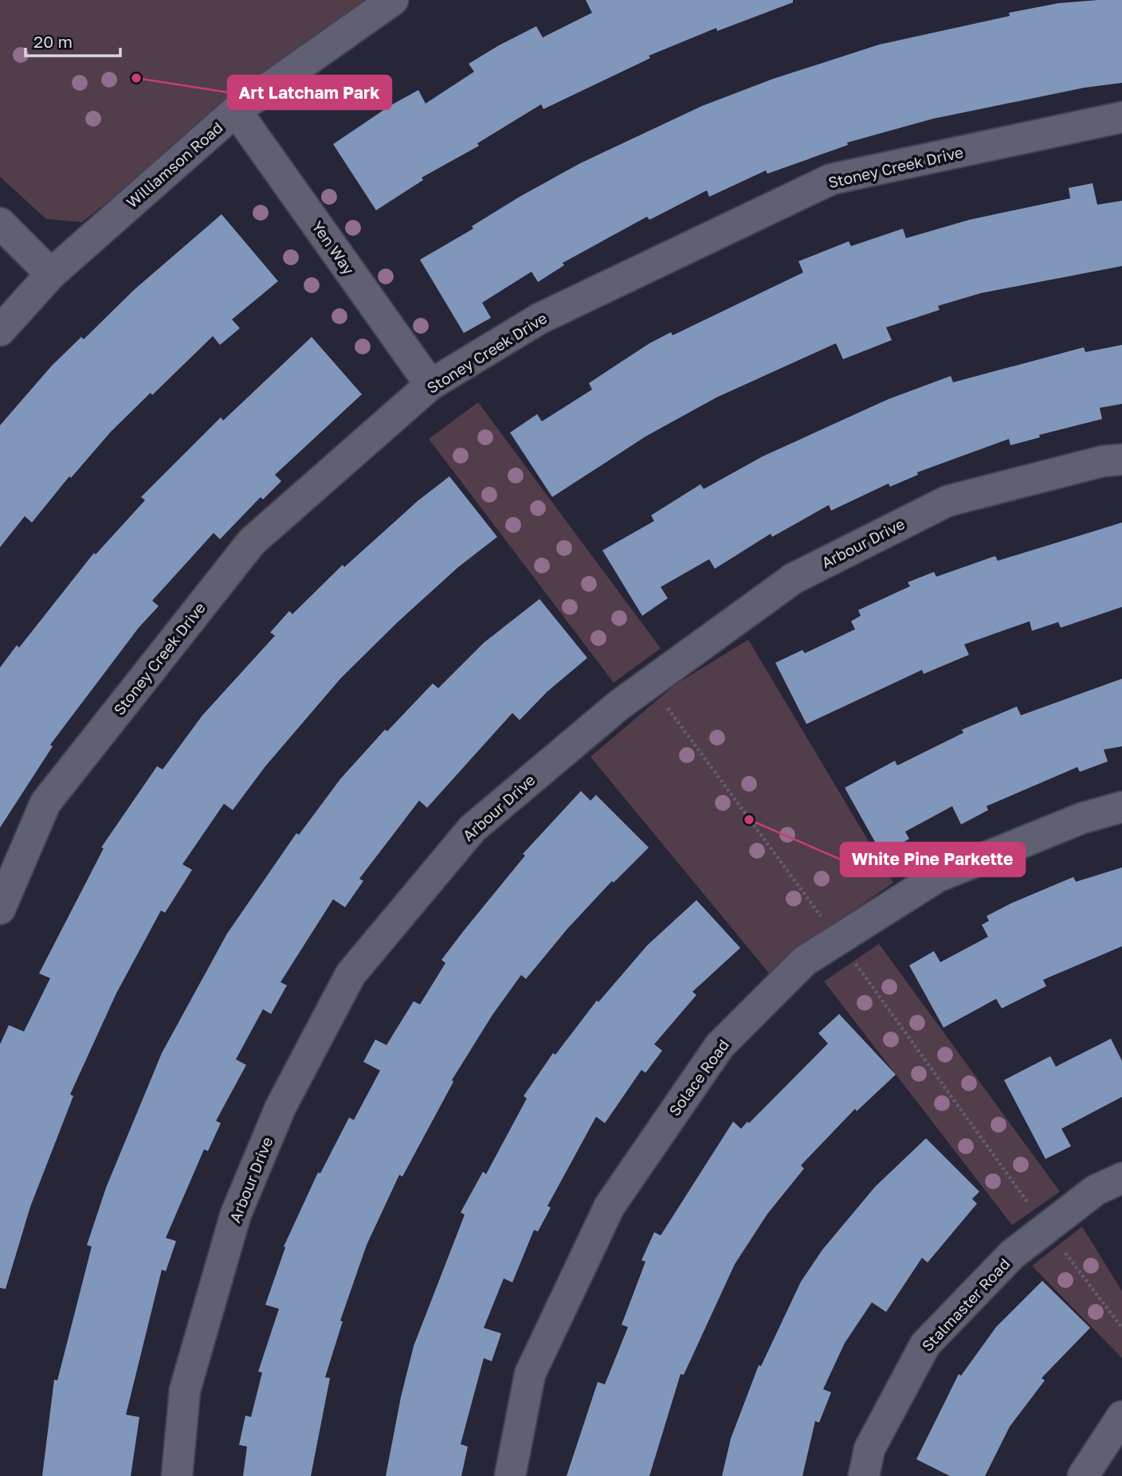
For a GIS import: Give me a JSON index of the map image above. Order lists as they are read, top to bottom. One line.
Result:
{"streets":{"street":["Williamson Road","Stoney Creek Drive","Yen Way","Arbour Drive","Solace Road","Stalmaster Road"]},"crossings":[["Williamson Road","Yen Way"],["Stoney Creek Drive","Yen Way"]],"places":["Art Latcham Park","White Pine Parkette"],"scale_bar":"20 m"}
